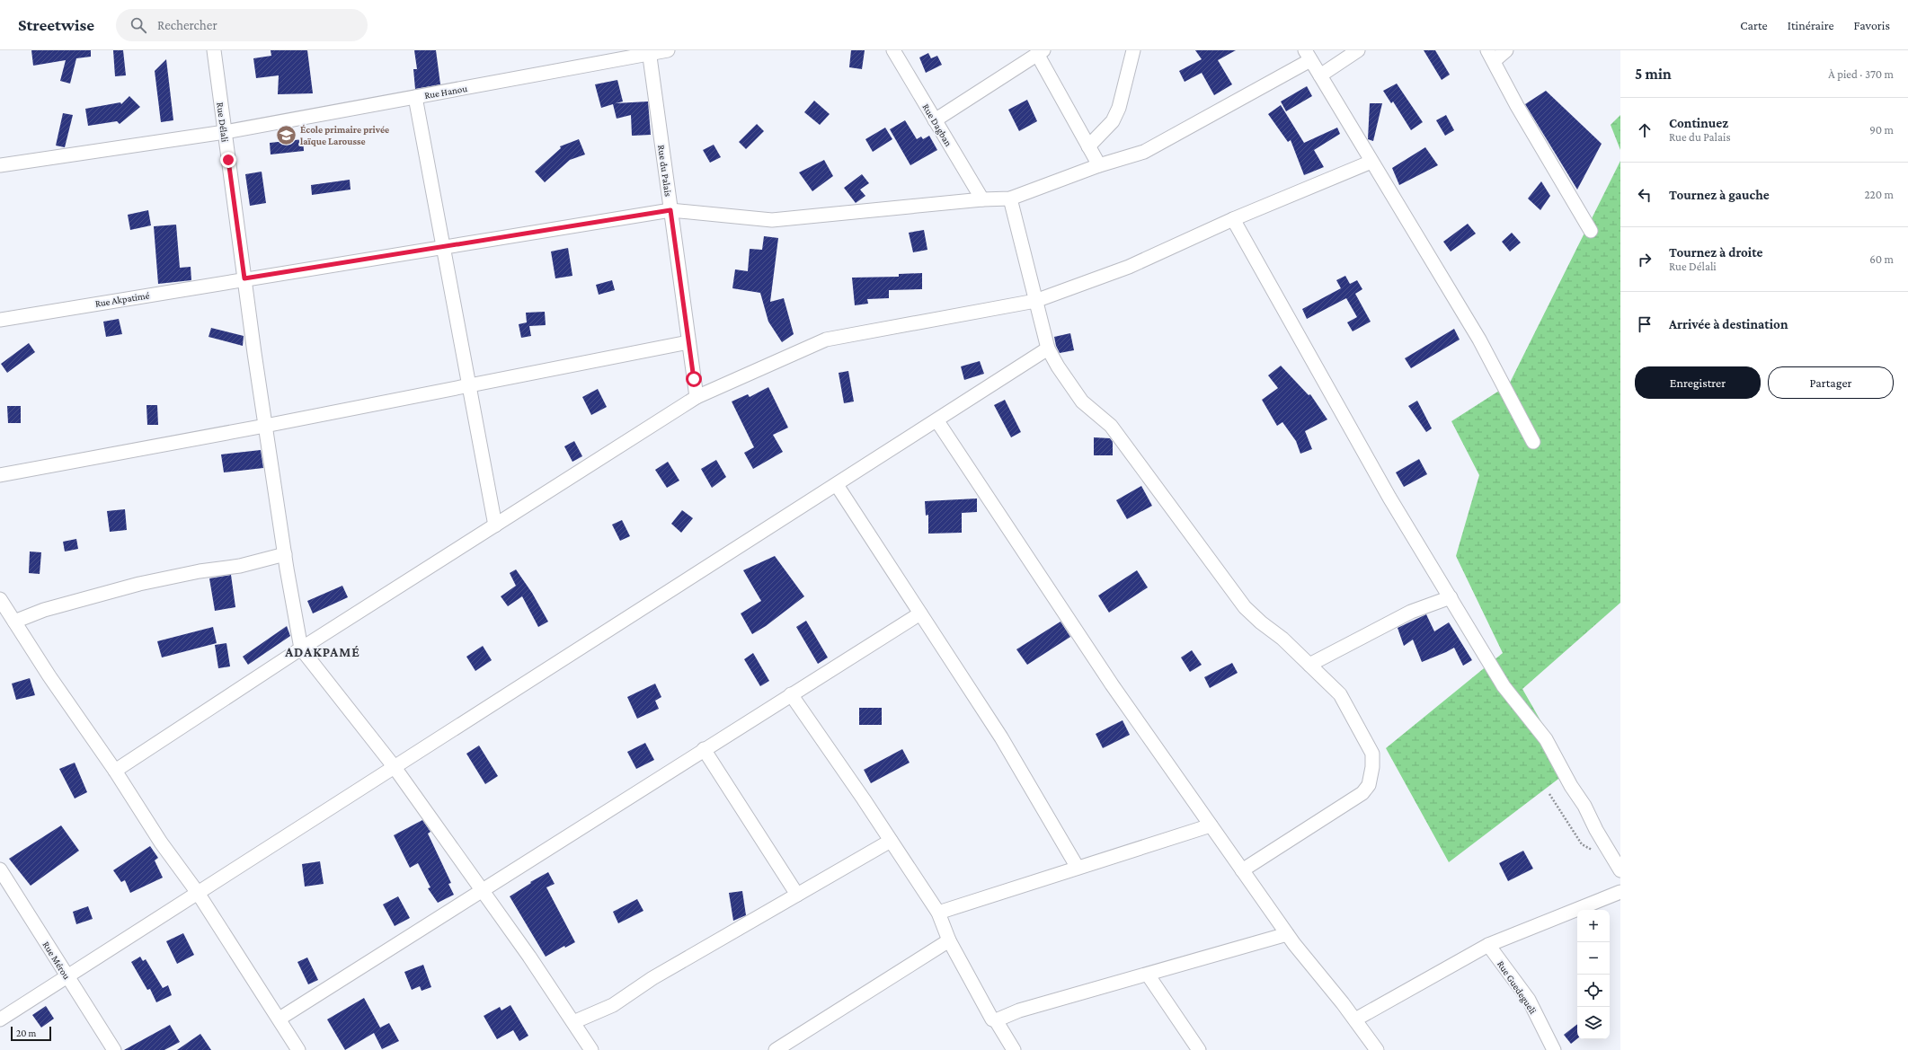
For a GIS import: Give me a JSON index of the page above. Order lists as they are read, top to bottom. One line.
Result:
{"streets":{"street":["Rue Hanou","Rue Délali","Rue Dagban","Rue du Palais","Rue Akpatimé","Rue Mérou","Rue Guedegueli"]},"crossings":[["Rue Hanou","Rue Délali"],["Rue Hanou","Rue du Palais"],["Rue Délali","Rue Akpatimé"],["Rue Dagban","Rue Akpatimé"],["Rue du Palais","Rue Akpatimé"]],"districts":["ADAKPAMÉ"],"places":{"school or university":["École primaire privée laïque Larousse"]},"scale_bar":"20 m","page":{"header":"Streetwise","search":"Rechercher","nav":["Carte","Itinéraire","Favoris"],"heading":["5 min","À pied · 370 m"],"list":[["Continuez","Rue du Palais","90 m"],["Tournez à gauche","220 m"],["Tournez à droite","Rue Délali","60 m"],"Arrivée à destination"],"buttons":["Enregistrer","Partager"],"map_buttons":["+","−"],"scale":"20 m"}}
